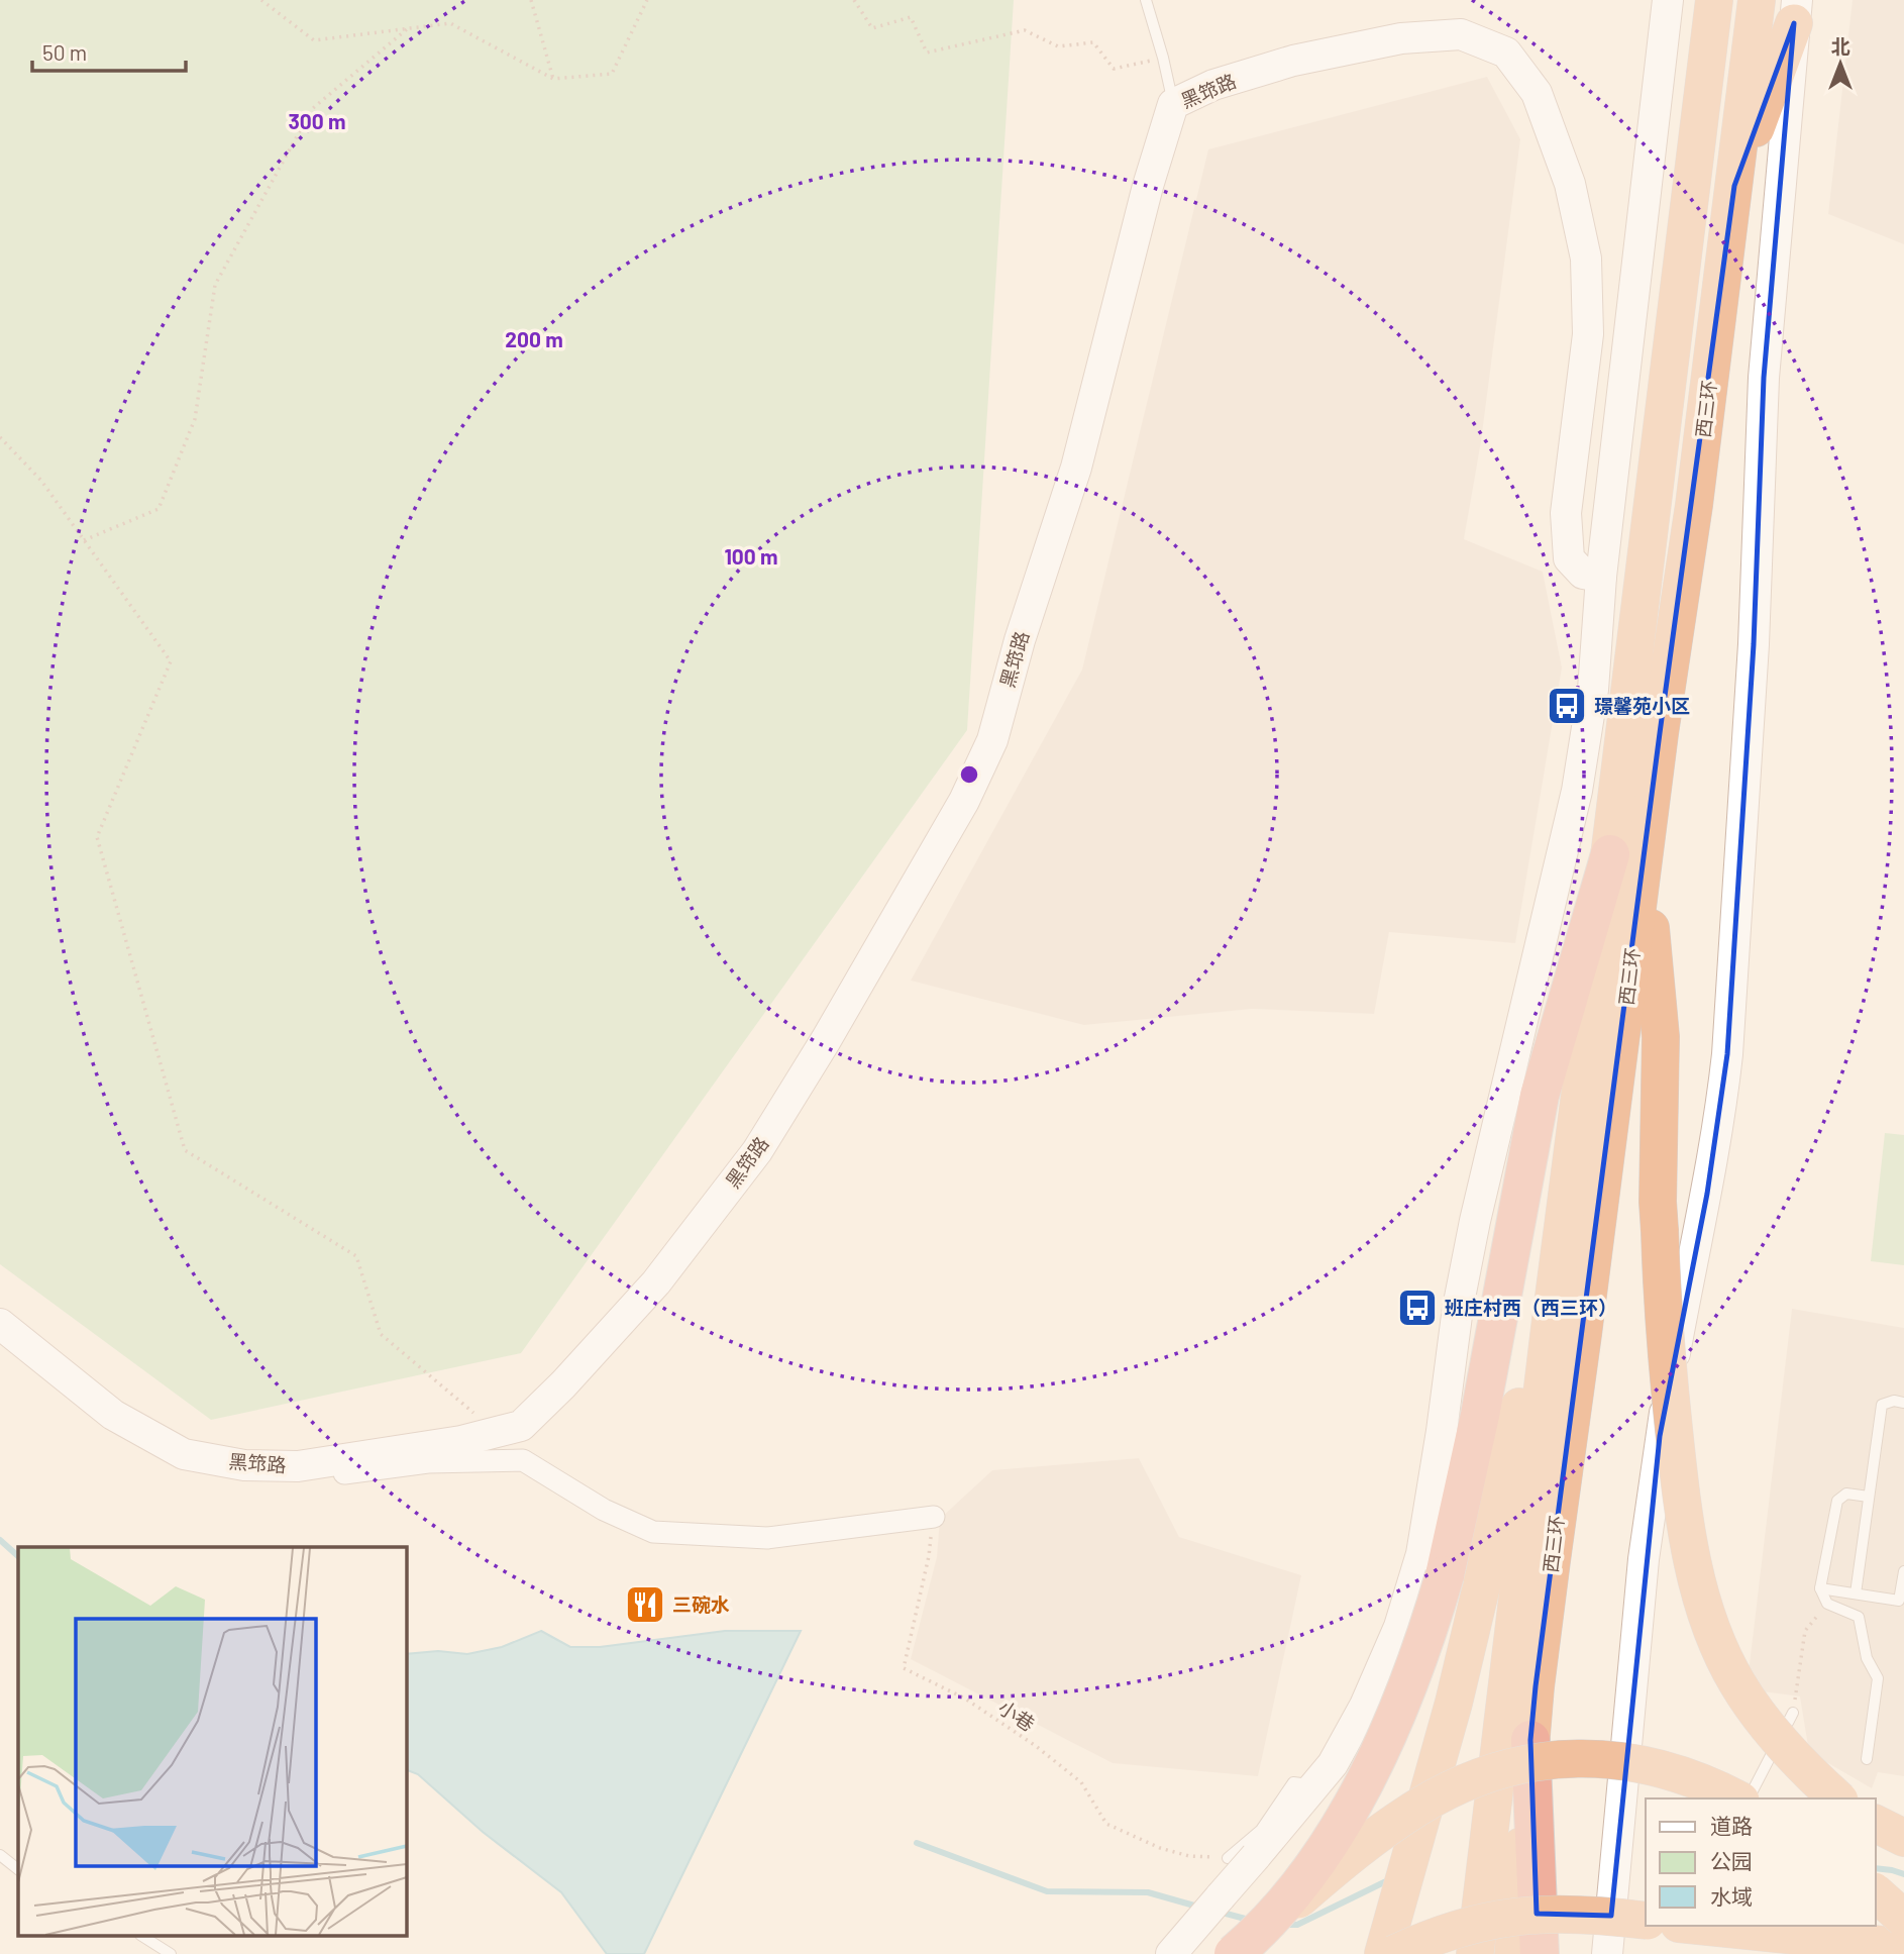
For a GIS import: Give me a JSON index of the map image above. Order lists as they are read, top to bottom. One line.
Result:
{"streets":{"highway":["西三环"],"main road":["黑筇路"],"path":["小巷"]},"places":{"bus stop":["璟馨苑小区","班庄村西（西三环）"],"restaurant":["三碗水"]},"legend":["道路","公园","水域"],"scale_bar":"50 m","north":"top","rings":["300 m","200 m","100 m"]}
